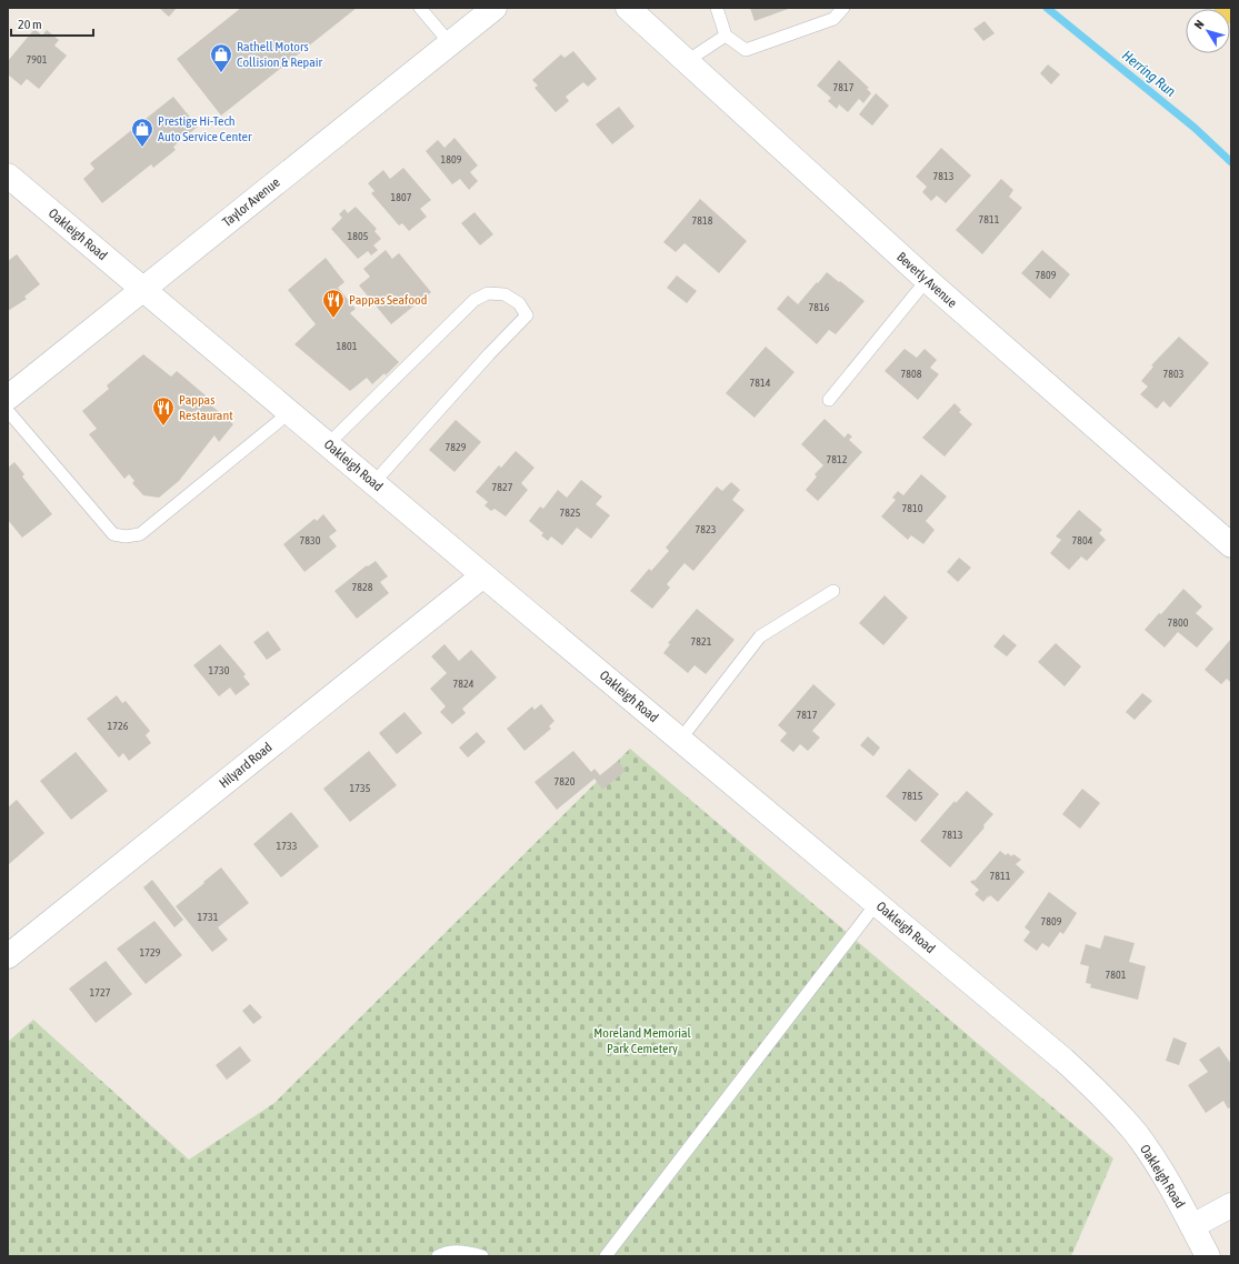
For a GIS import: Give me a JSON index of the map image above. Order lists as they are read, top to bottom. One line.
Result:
{"streets":{"street":["Taylor Avenue","Oakleigh Road","Beverly Avenue","Hilyard Road"]},"crossings":[["Taylor Avenue","Oakleigh Road"],["Oakleigh Road","Hilyard Road"]],"water":["Herring Run"],"parks":["Moreland Memorial Park Cemetery"],"places":{"shop":["Rathell Motors Collision & Repair","Prestige Hi-Tech Auto Service Center"],"restaurant":["Pappas Seafood","Pappas Restaurant"]},"house_numbers":["7901","7817","1809","7813","1807","7811","7818","1805","7809","7816","1801","7808","7803","7814","7829","7812","7827","7810","7825","7823","7830","7804","7828","7800","7821","1730","7824","7817","1726","7820","1735","7815","7813","1733","7811","1731","7809","1729","7801","1727"],"scale_bar":"20 m","north":"top left"}
